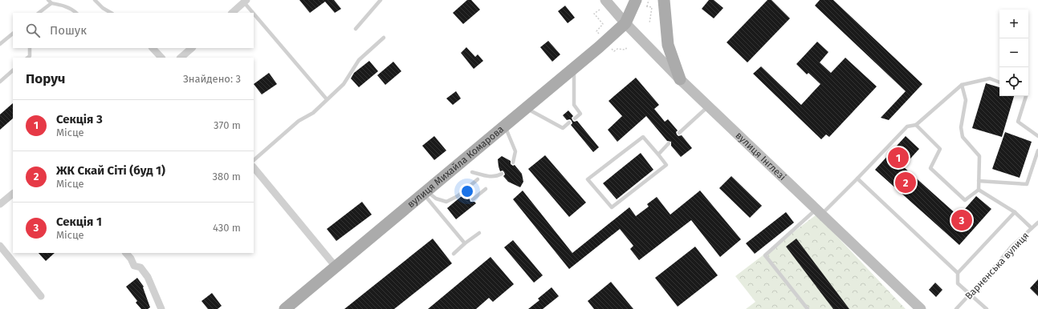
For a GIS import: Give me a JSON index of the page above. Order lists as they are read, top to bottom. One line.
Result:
{"streets":{"main road":["вулиця Інглезі","вулиця Михайла Комарова"],"lane":["Варненська вулиця"]},"crossings":[["вулиця Інглезі","вулиця Михайла Комарова"]],"page":{"map_buttons":["+","−"],"search":"Пошук","heading":["Поруч","Знайдено: 3"],"list":[{"mark":"1","name":"Секція 3","note":"Місце","value":"370 m"},{"mark":"2","name":"ЖК Скай Сіті (буд 1)","note":"Місце","value":"380 m"},{"mark":"3","name":"Секція 1","note":"Місце","value":"430 m"}],"pins":["1","2","3"]}}
